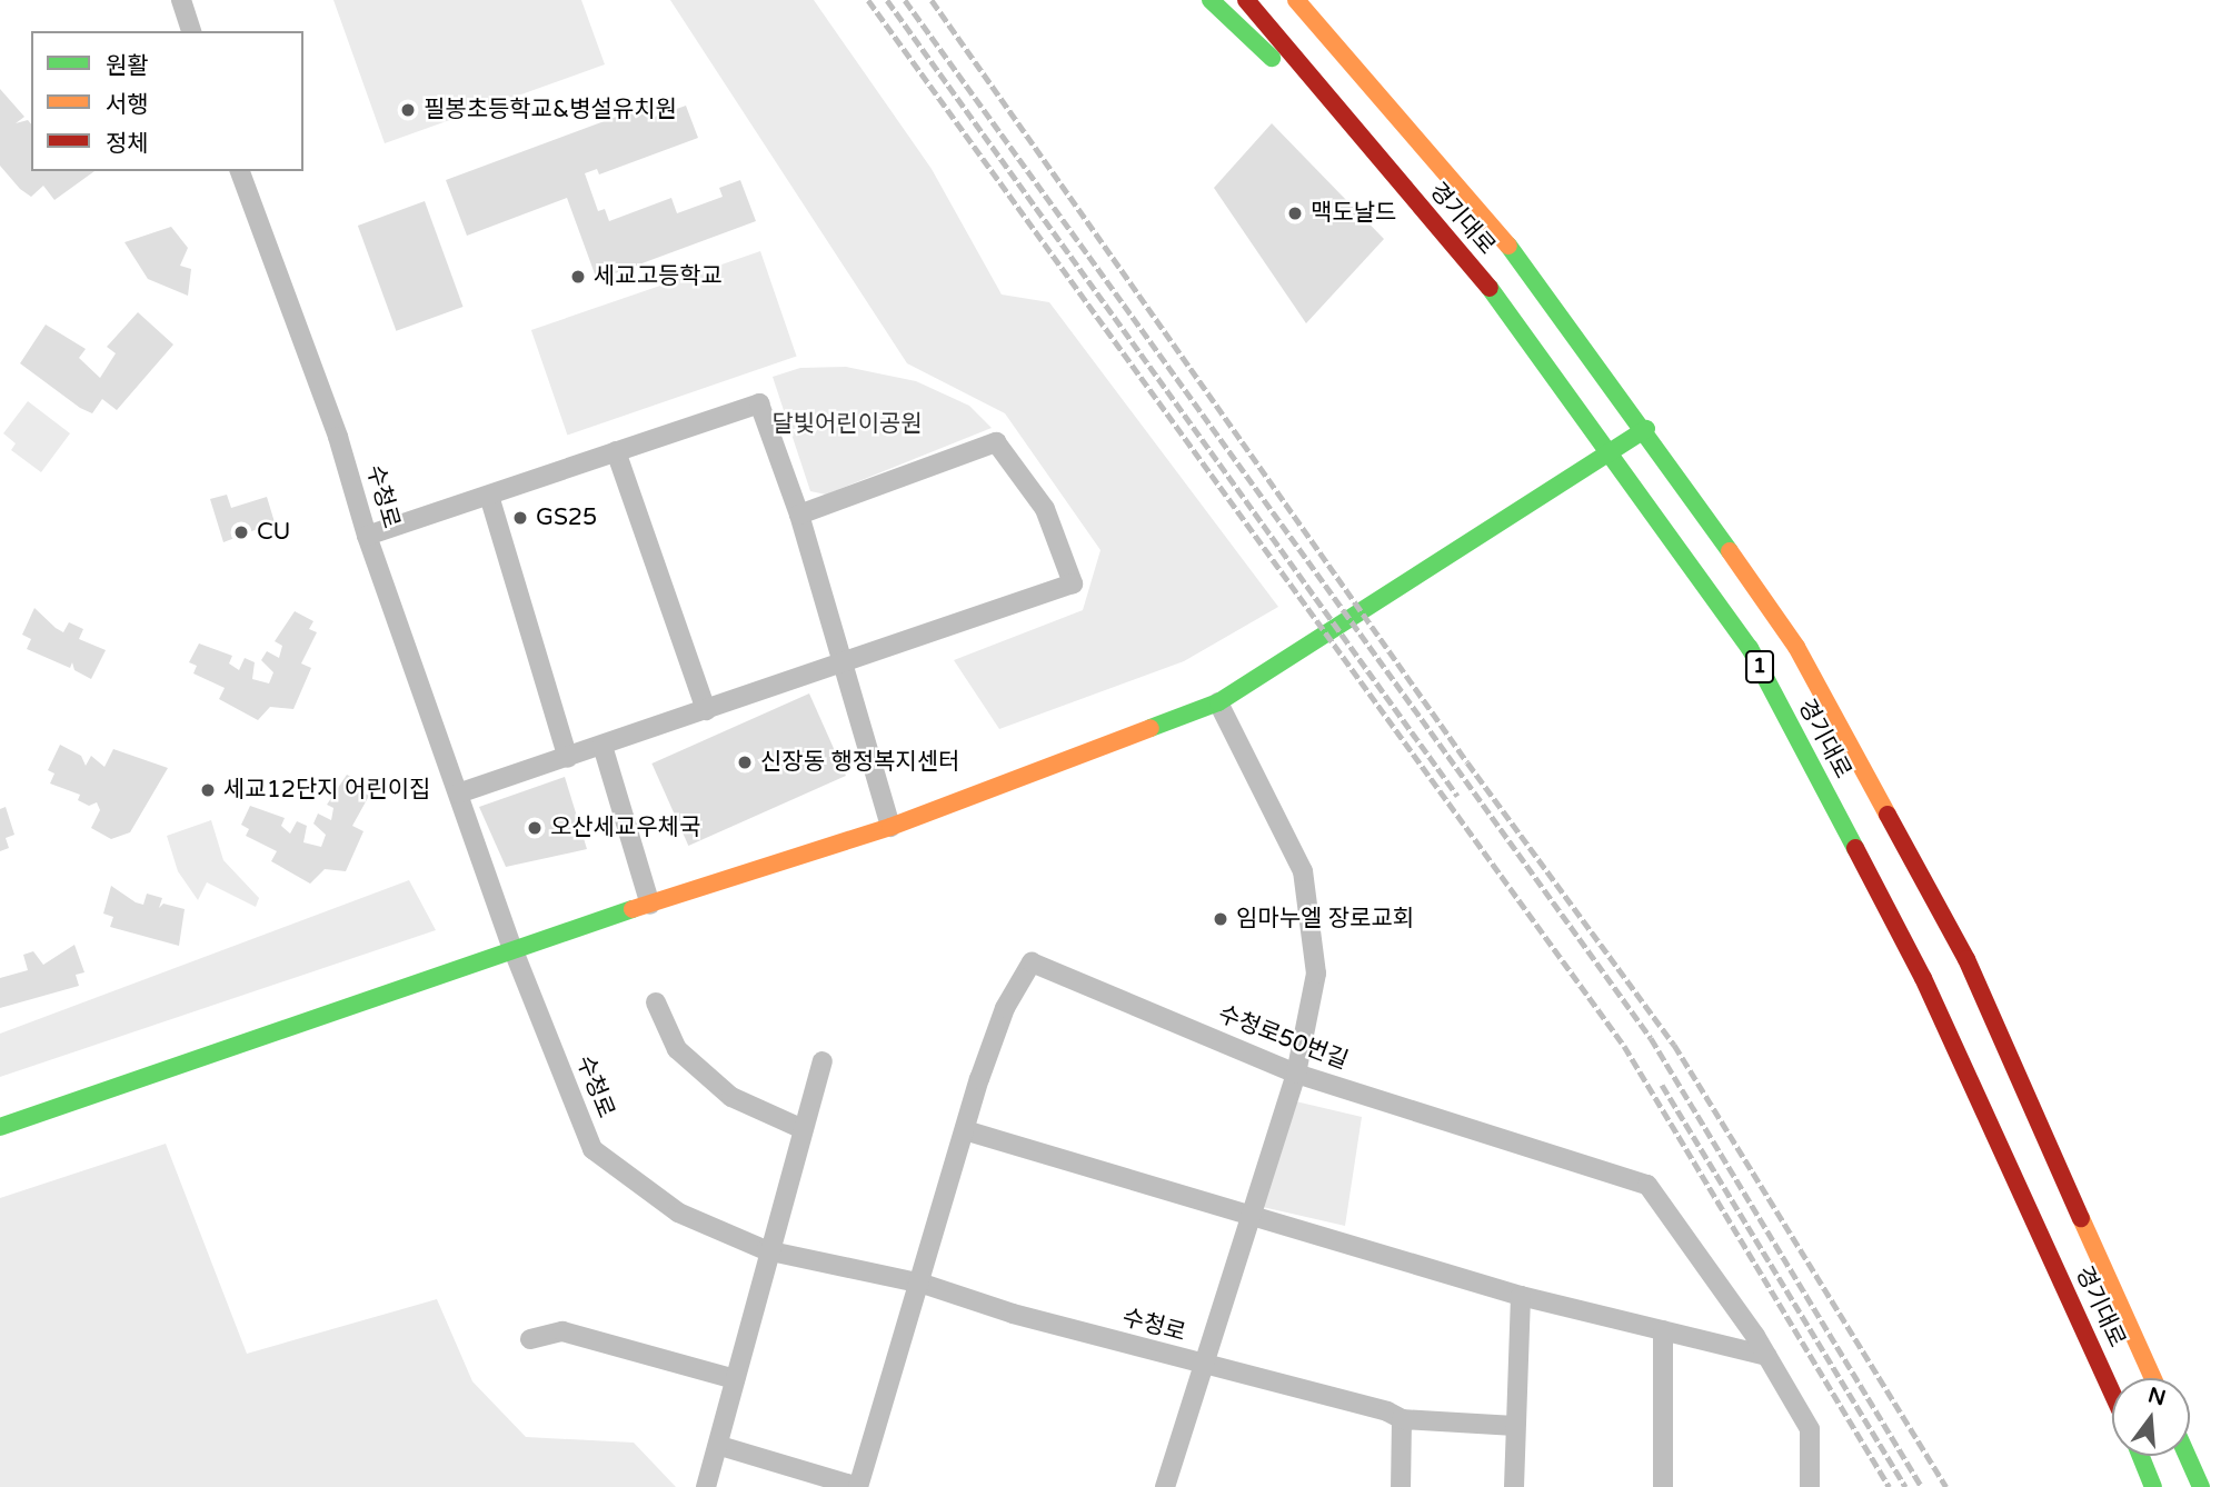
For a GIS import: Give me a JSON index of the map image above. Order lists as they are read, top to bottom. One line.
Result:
{"streets":{"main road":["경기대로","1"],"street":["수청로","수청로50번길"]},"crossings":[["수청로","수청로50번길"]],"parks":["달빛어린이공원"],"places":["필봉초등학교&병설유치원","맥도날드","세교고등학교","GS25","CU","신장동 행정복지센터","세교12단지 어린이집","오산세교우체국","임마누엘 장로교회"],"legend":["원활","서행","정체"],"north":"top"}
